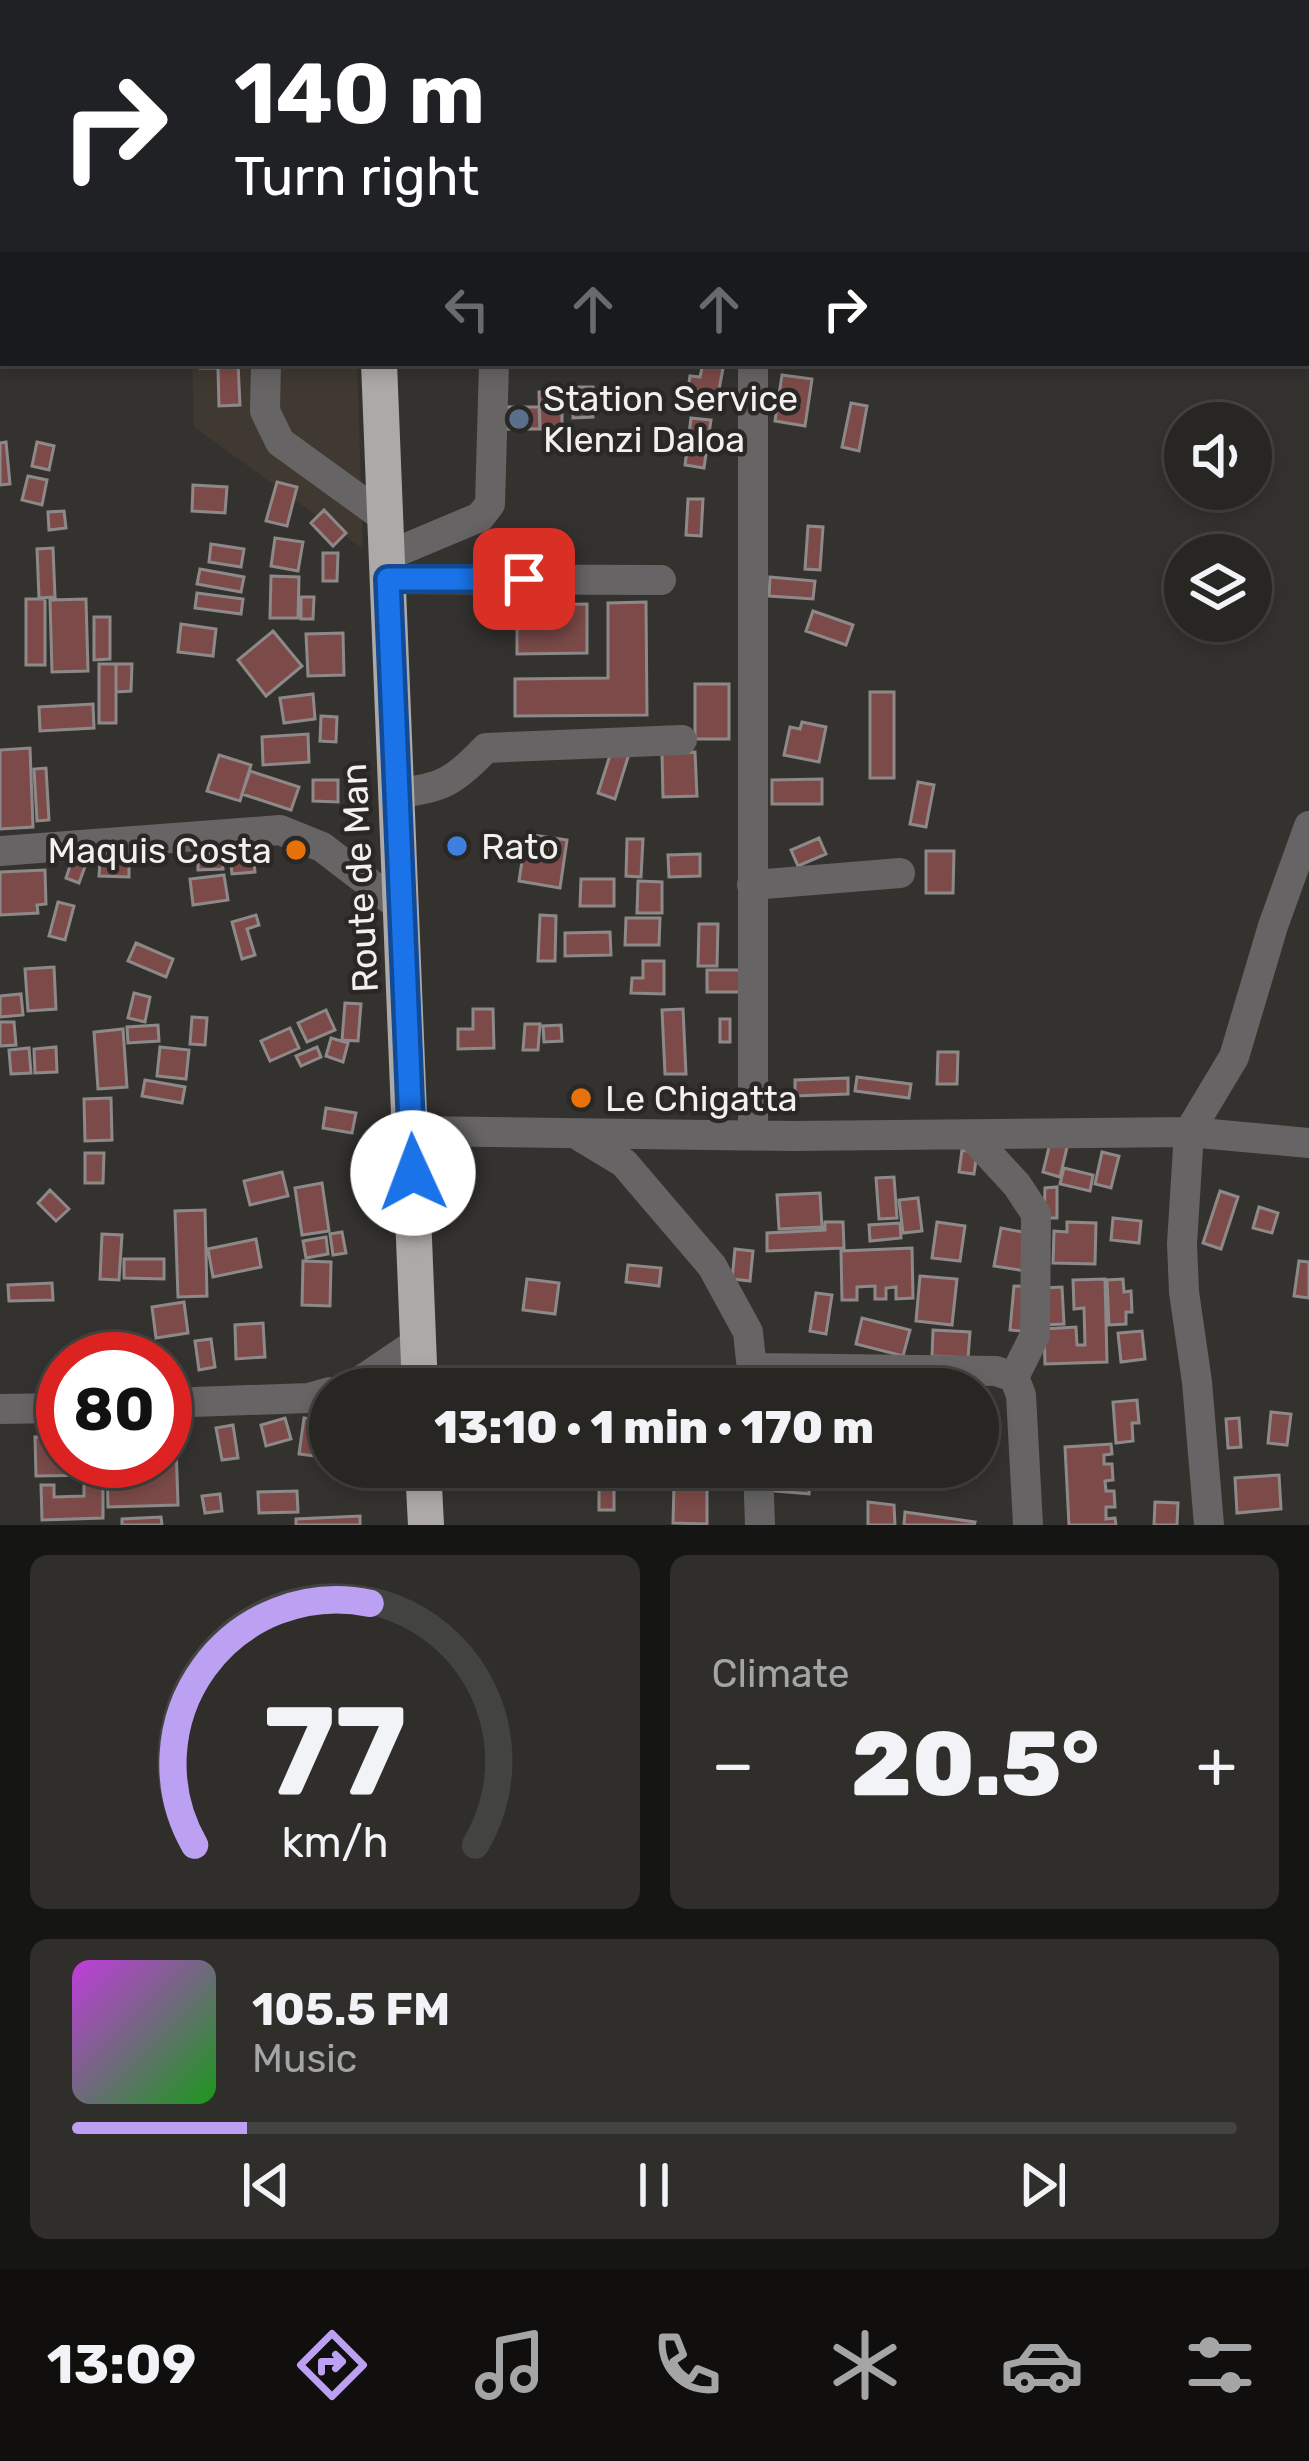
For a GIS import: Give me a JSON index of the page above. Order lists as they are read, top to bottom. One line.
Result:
{"streets":{"highway":["Route de Man"]},"places":["Station Service Klenzi Daloa","Rato","Maquis Costa","Le Chigatta"],"page":{"turn":["140 m","Turn right"],"limit":"80","trip":"13:10 · 1 min · 170 m","tile":"Climate","heat":["−","20.5°","+"],"song":["105.5 FM","Music"],"tabs":"13:09","gauge":["77","km/h"]}}
